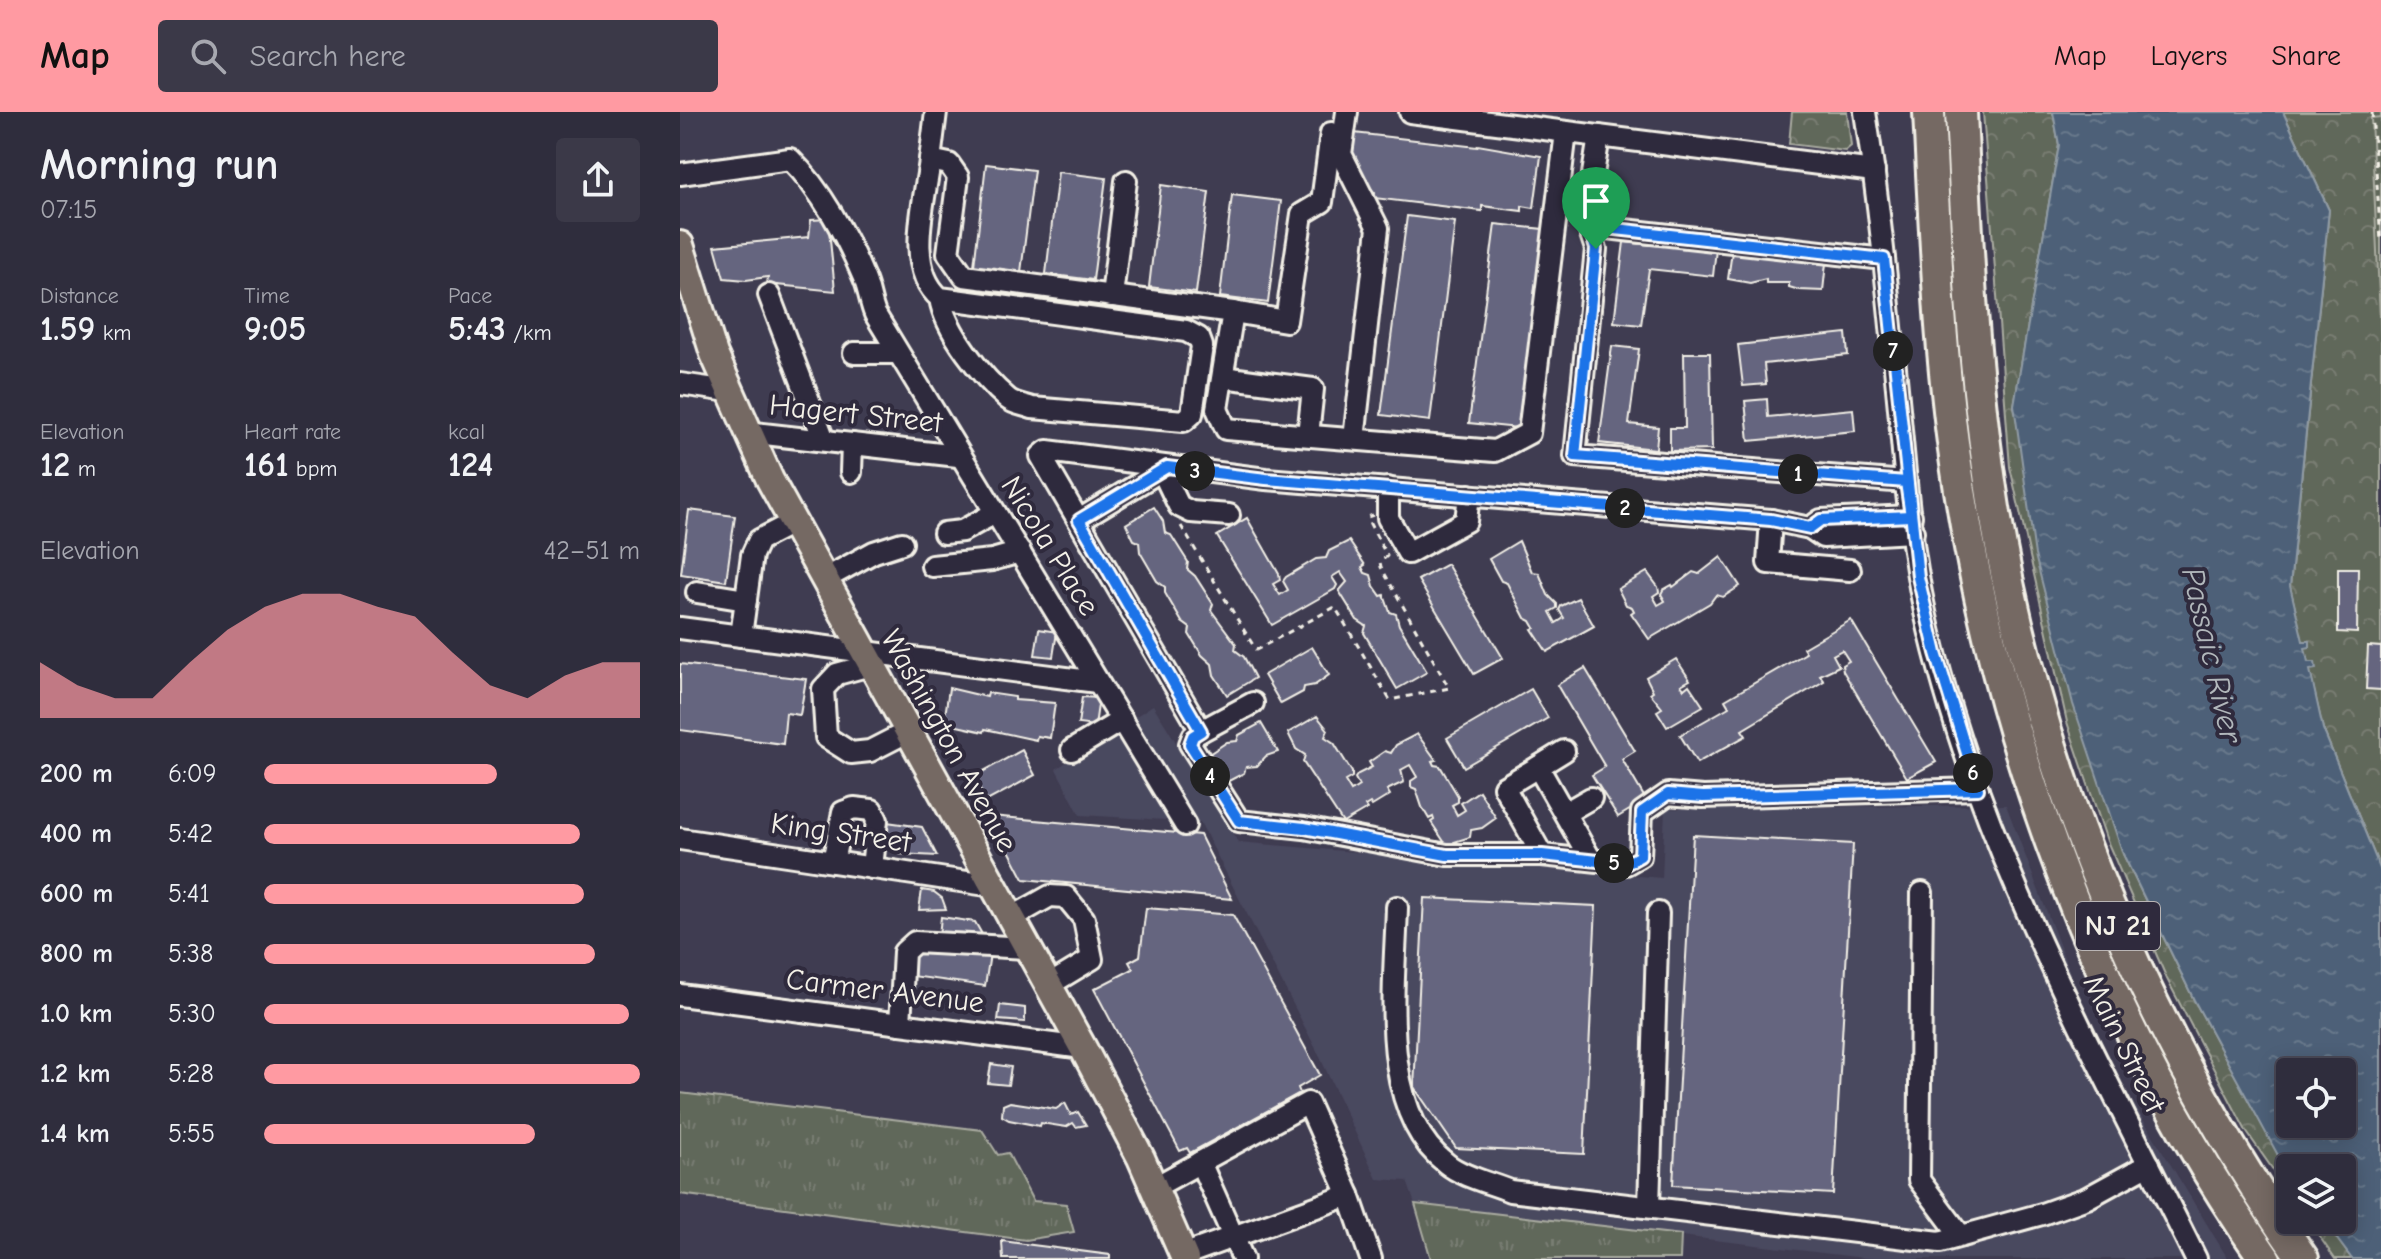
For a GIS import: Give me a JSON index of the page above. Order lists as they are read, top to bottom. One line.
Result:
{"streets":{"highway":["NJ 21"],"main road":["Washington Avenue"],"street":["Hagert Street","Nicola Place","King Street","Carmer Avenue","Main Street"]},"crossings":[["Hagert Street","Nicola Place"],["Hagert Street","Washington Avenue"],["Washington Avenue","King Street"],["Washington Avenue","Carmer Avenue"]],"water":["Passaic River"],"page":{"header":"Map","search":"Search here","nav":["Map","Layers","Share"],"heading":["Morning run","07:15"],"stats":[["Distance","1.59 km"],["Time","9:05"],["Pace","5:43 /km"],["Elevation","12 m"],["Heart rate","161 bpm"],["kcal","124"]],"pins":["7","3","1","2","6","4","5"],"chart":["Elevation","42–51 m"],"list":[{"name":"200 m","note":"6:09"},{"name":"400 m","note":"5:42"},{"name":"600 m","note":"5:41"},{"name":"800 m","note":"5:38"},{"name":"1.0 km","note":"5:30"},{"name":"1.2 km","note":"5:28"},{"name":"1.4 km","note":"5:55"}]}}
